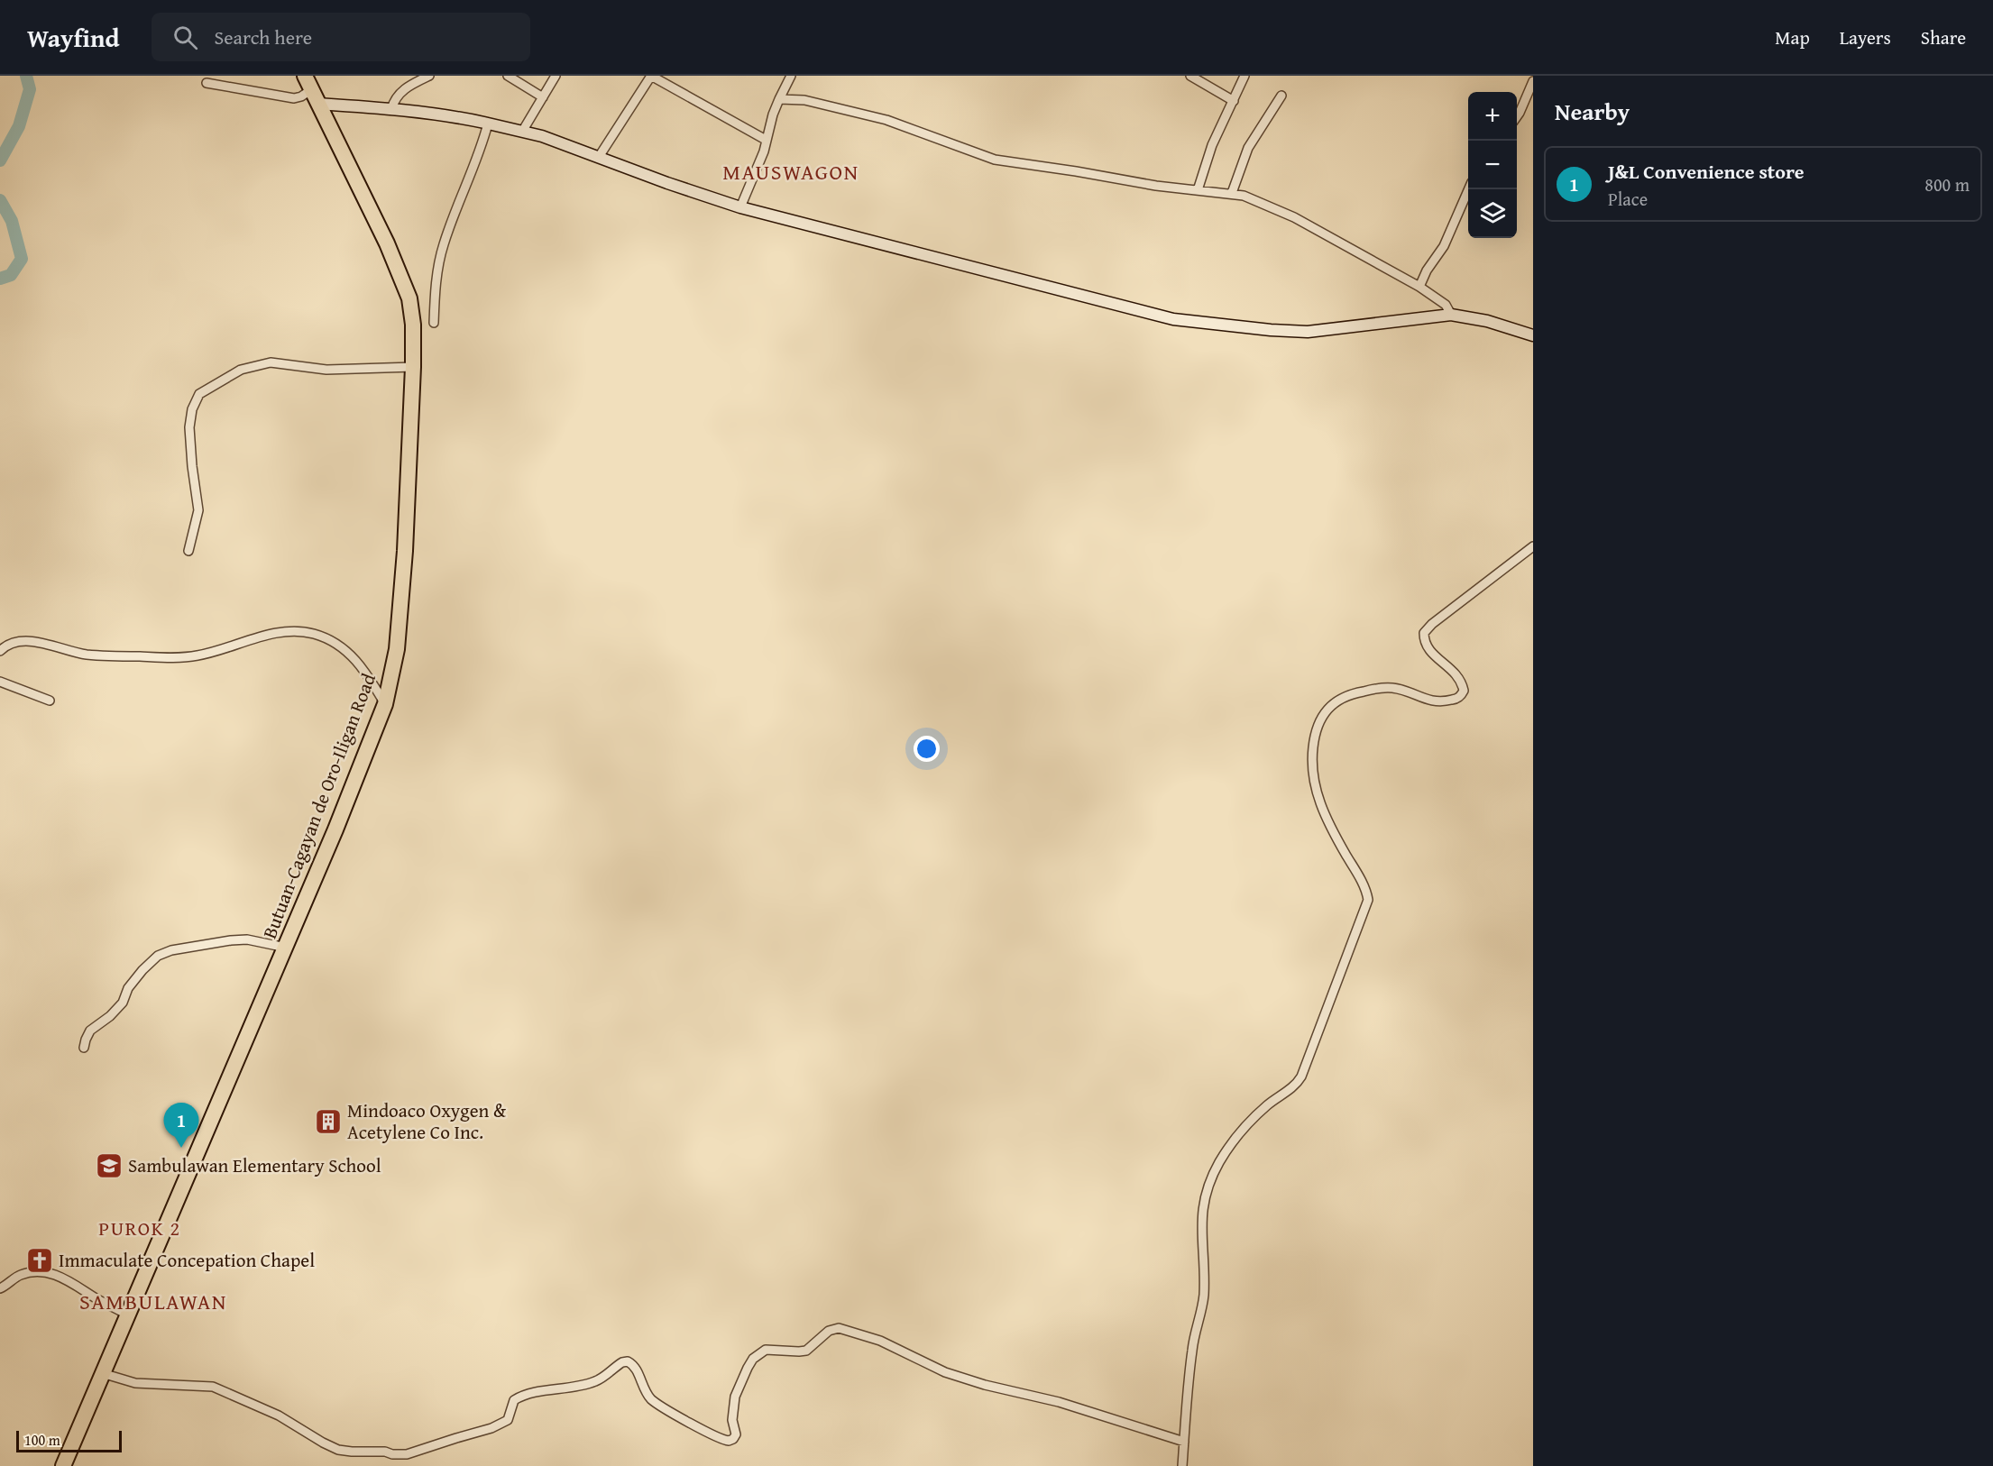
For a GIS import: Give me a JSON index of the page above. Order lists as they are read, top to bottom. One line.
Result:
{"streets":{"highway":["Butuan-Cagayan de Oro-Iligan Road"]},"districts":["MAUSWAGON","PUROK 2","SAMBULAWAN"],"places":{"building":["Mindoaco Oxygen & Acetylene Co Inc."],"school or university":["Sambulawan Elementary School"],"church":["Immaculate Concepation Chapel"]},"scale_bar":"100 m","page":{"header":"Wayfind","search":"Search here","nav":["Map","Layers","Share"],"heading":"Nearby","map_buttons":["+","−"],"list":[{"mark":"1","name":"J&L Convenience store","note":"Place","value":"800 m"}],"pins":"1","scale":"100 m"}}
